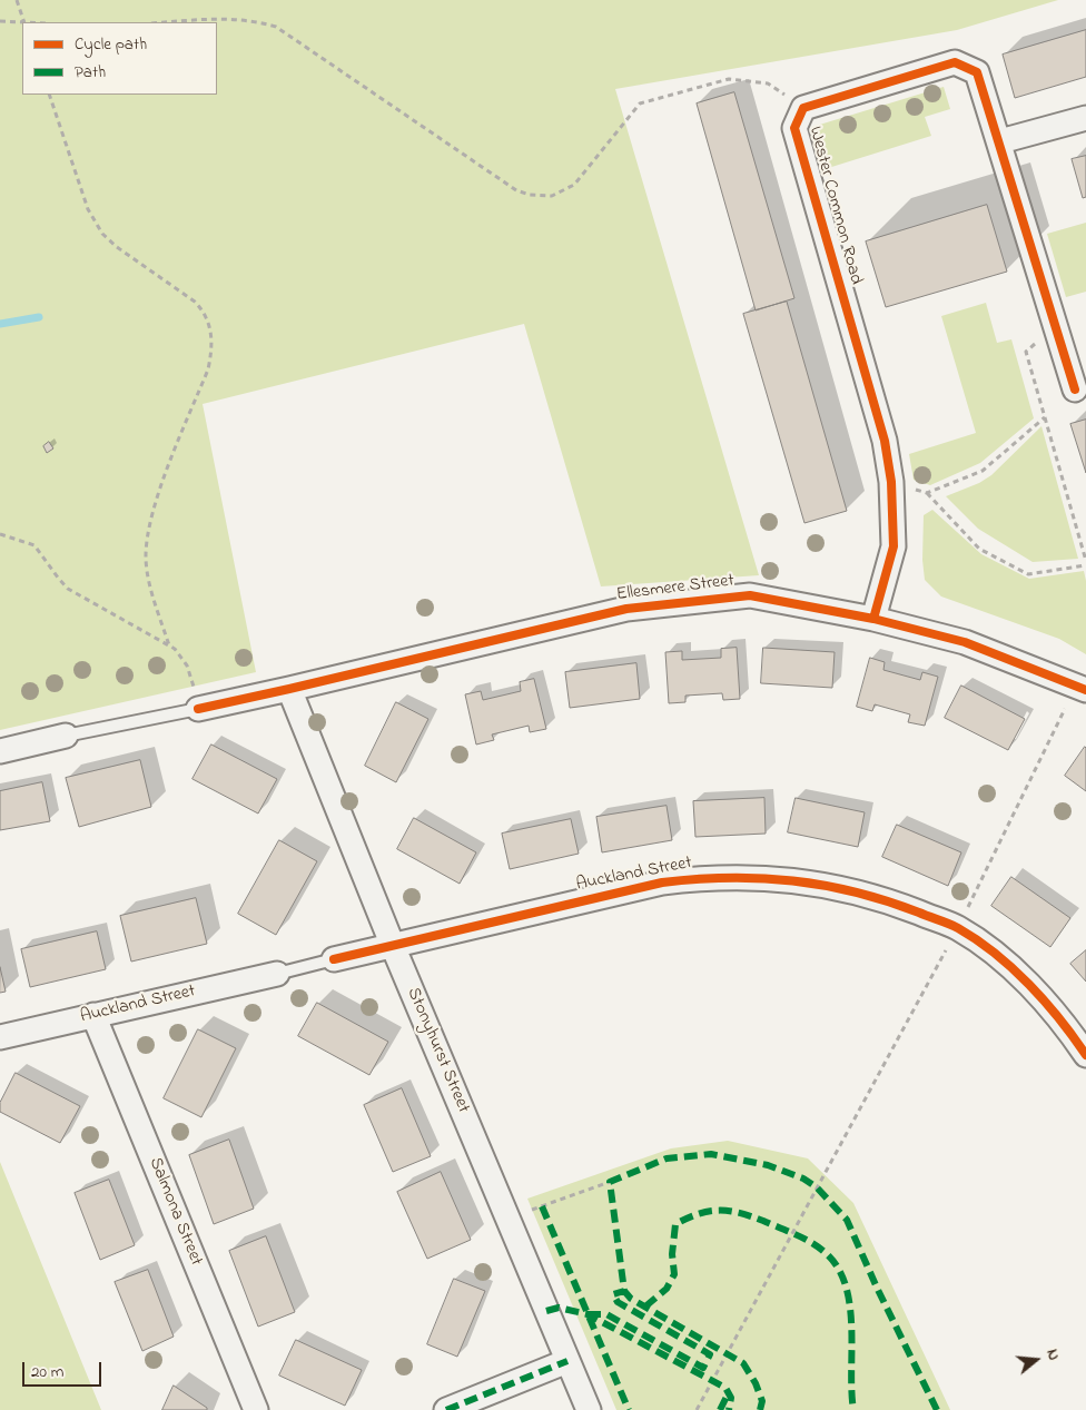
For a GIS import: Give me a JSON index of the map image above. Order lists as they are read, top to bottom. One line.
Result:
{"streets":{"street":["Wester Common Road","Ellesmere Street","Auckland Street","Stonyhurst Street","Salmona Street"]},"crossings":[["Wester Common Road","Ellesmere Street"],["Ellesmere Street","Stonyhurst Street"],["Auckland Street","Stonyhurst Street"],["Auckland Street","Salmona Street"]],"legend":["Cycle path","Path"],"scale_bar":"20 m","north":"right"}
